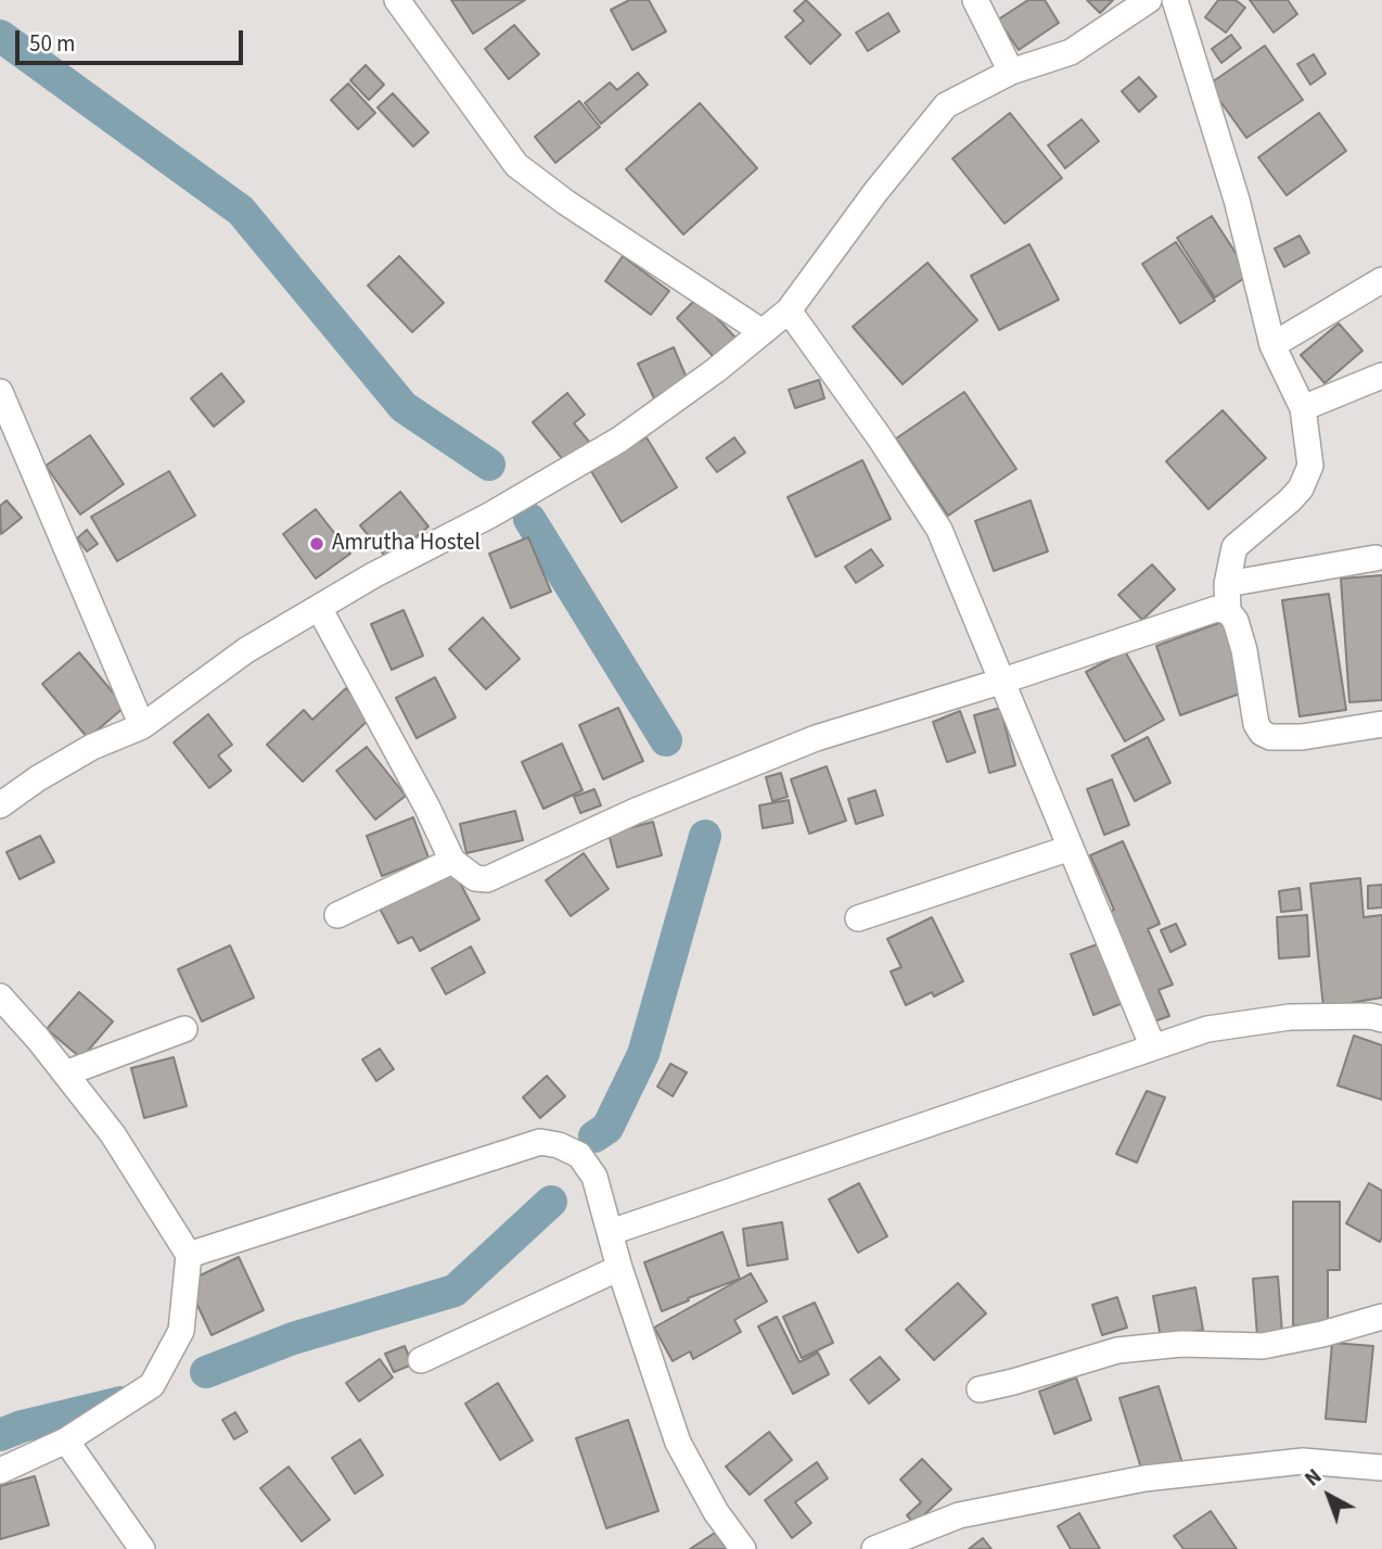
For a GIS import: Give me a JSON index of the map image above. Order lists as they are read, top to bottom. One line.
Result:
{"places":["Amrutha Hostel"],"scale_bar":"50 m","north":"top left"}
